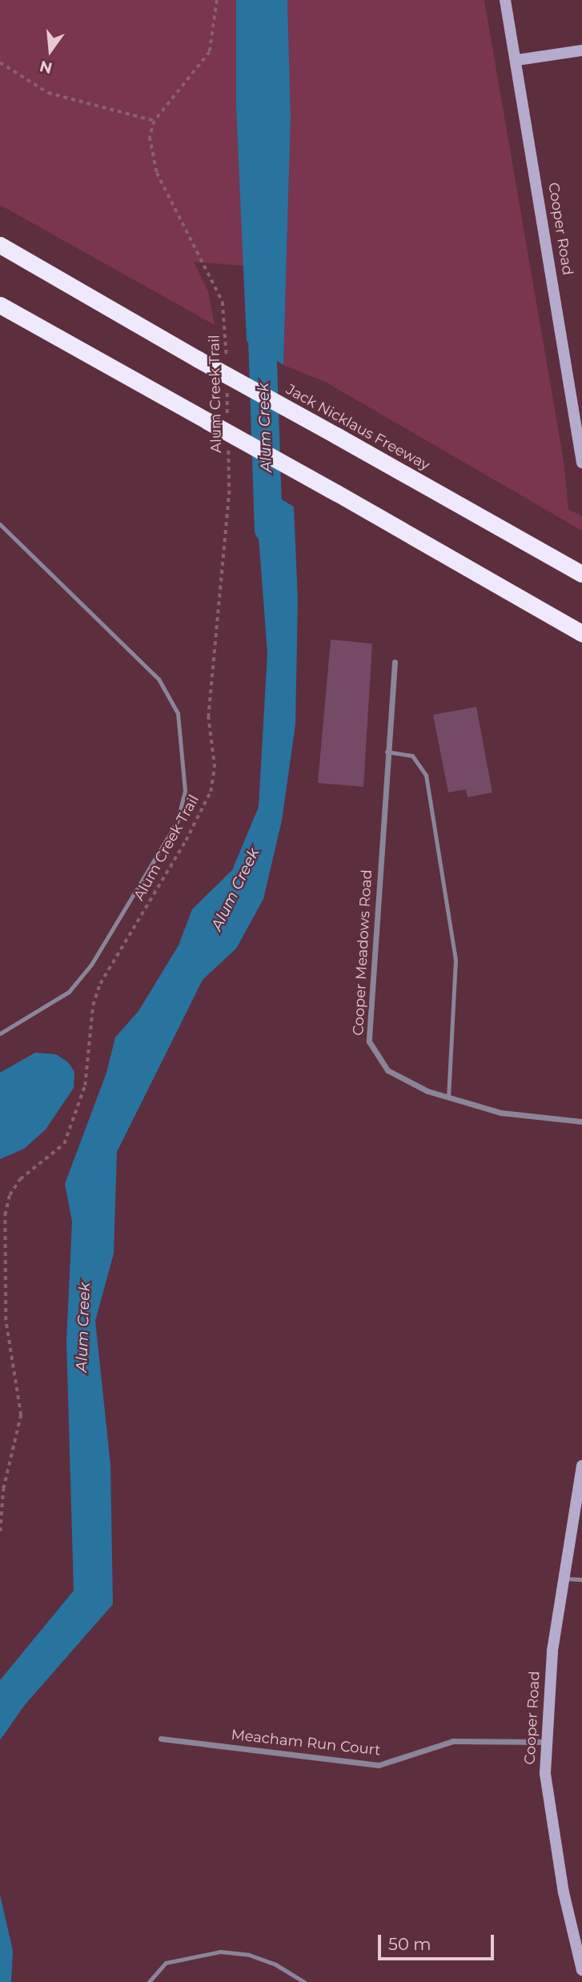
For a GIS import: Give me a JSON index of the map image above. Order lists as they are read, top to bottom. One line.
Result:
{"streets":{"highway":["Jack Nicklaus Freeway"],"street":["Cooper Road","Cooper Meadows Road","Meacham Run Court"],"path":["Alum Creek Trail"]},"crossings":[["Cooper Road","Meacham Run Court"]],"water":["Alum Creek"],"scale_bar":"50 m","north":"bottom"}
